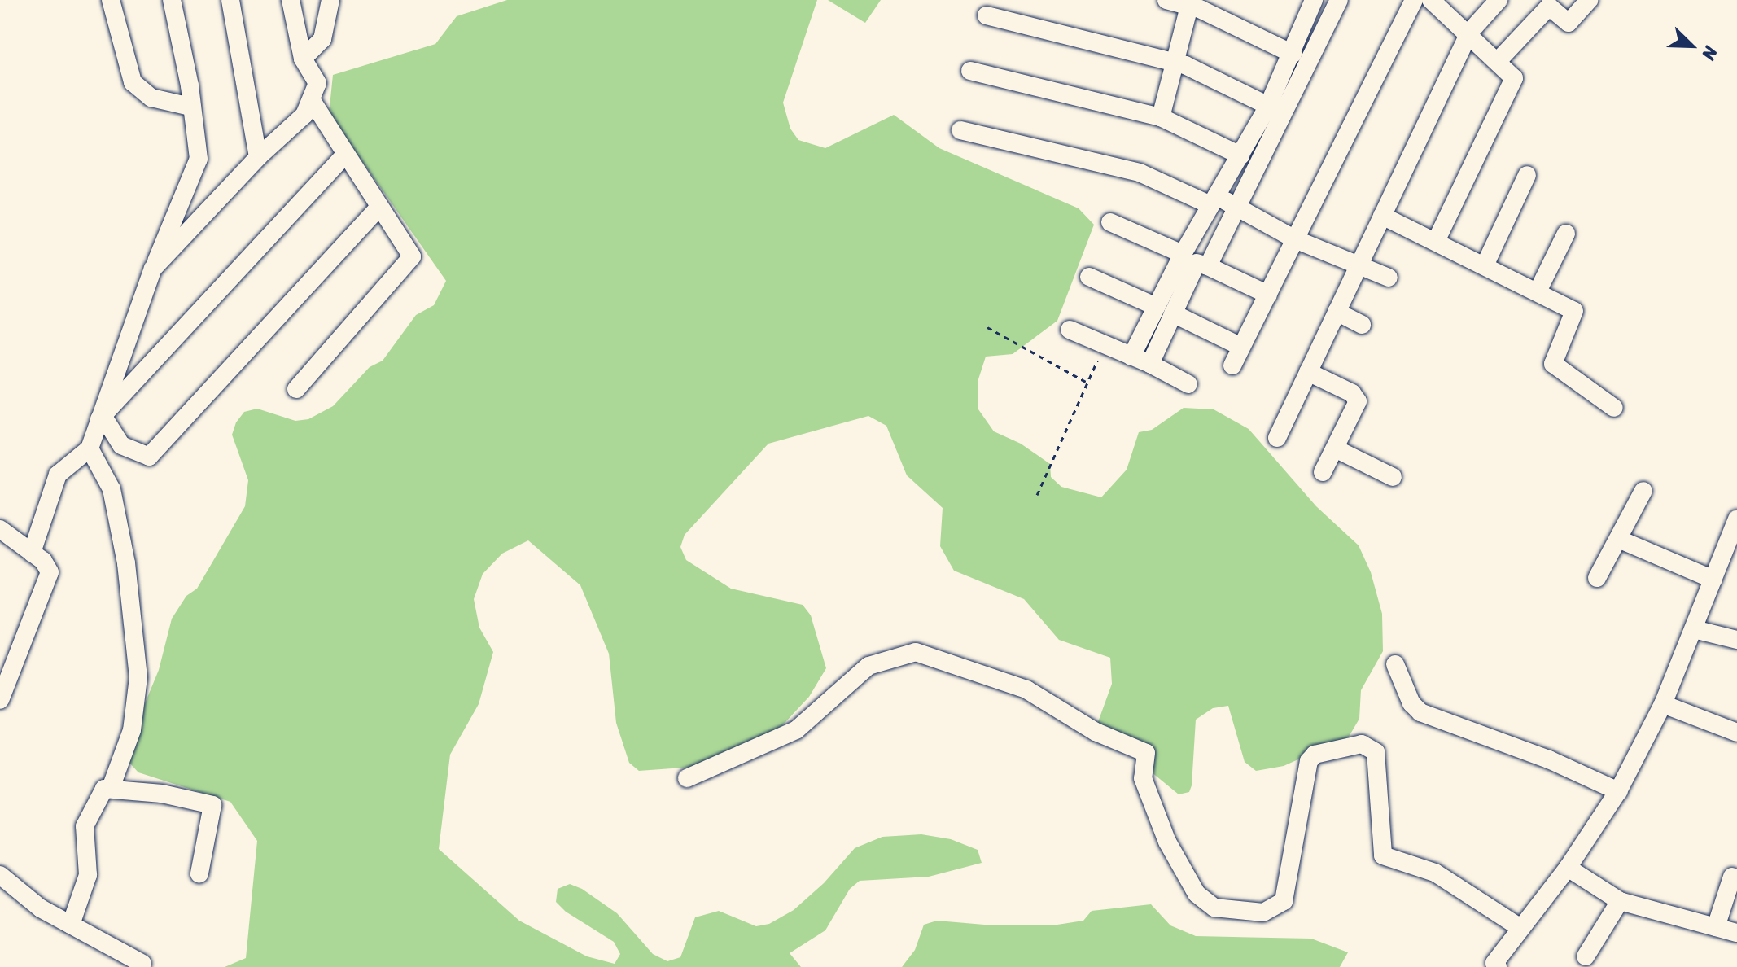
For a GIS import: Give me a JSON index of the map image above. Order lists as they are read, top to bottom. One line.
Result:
{"north":"bottom right"}
